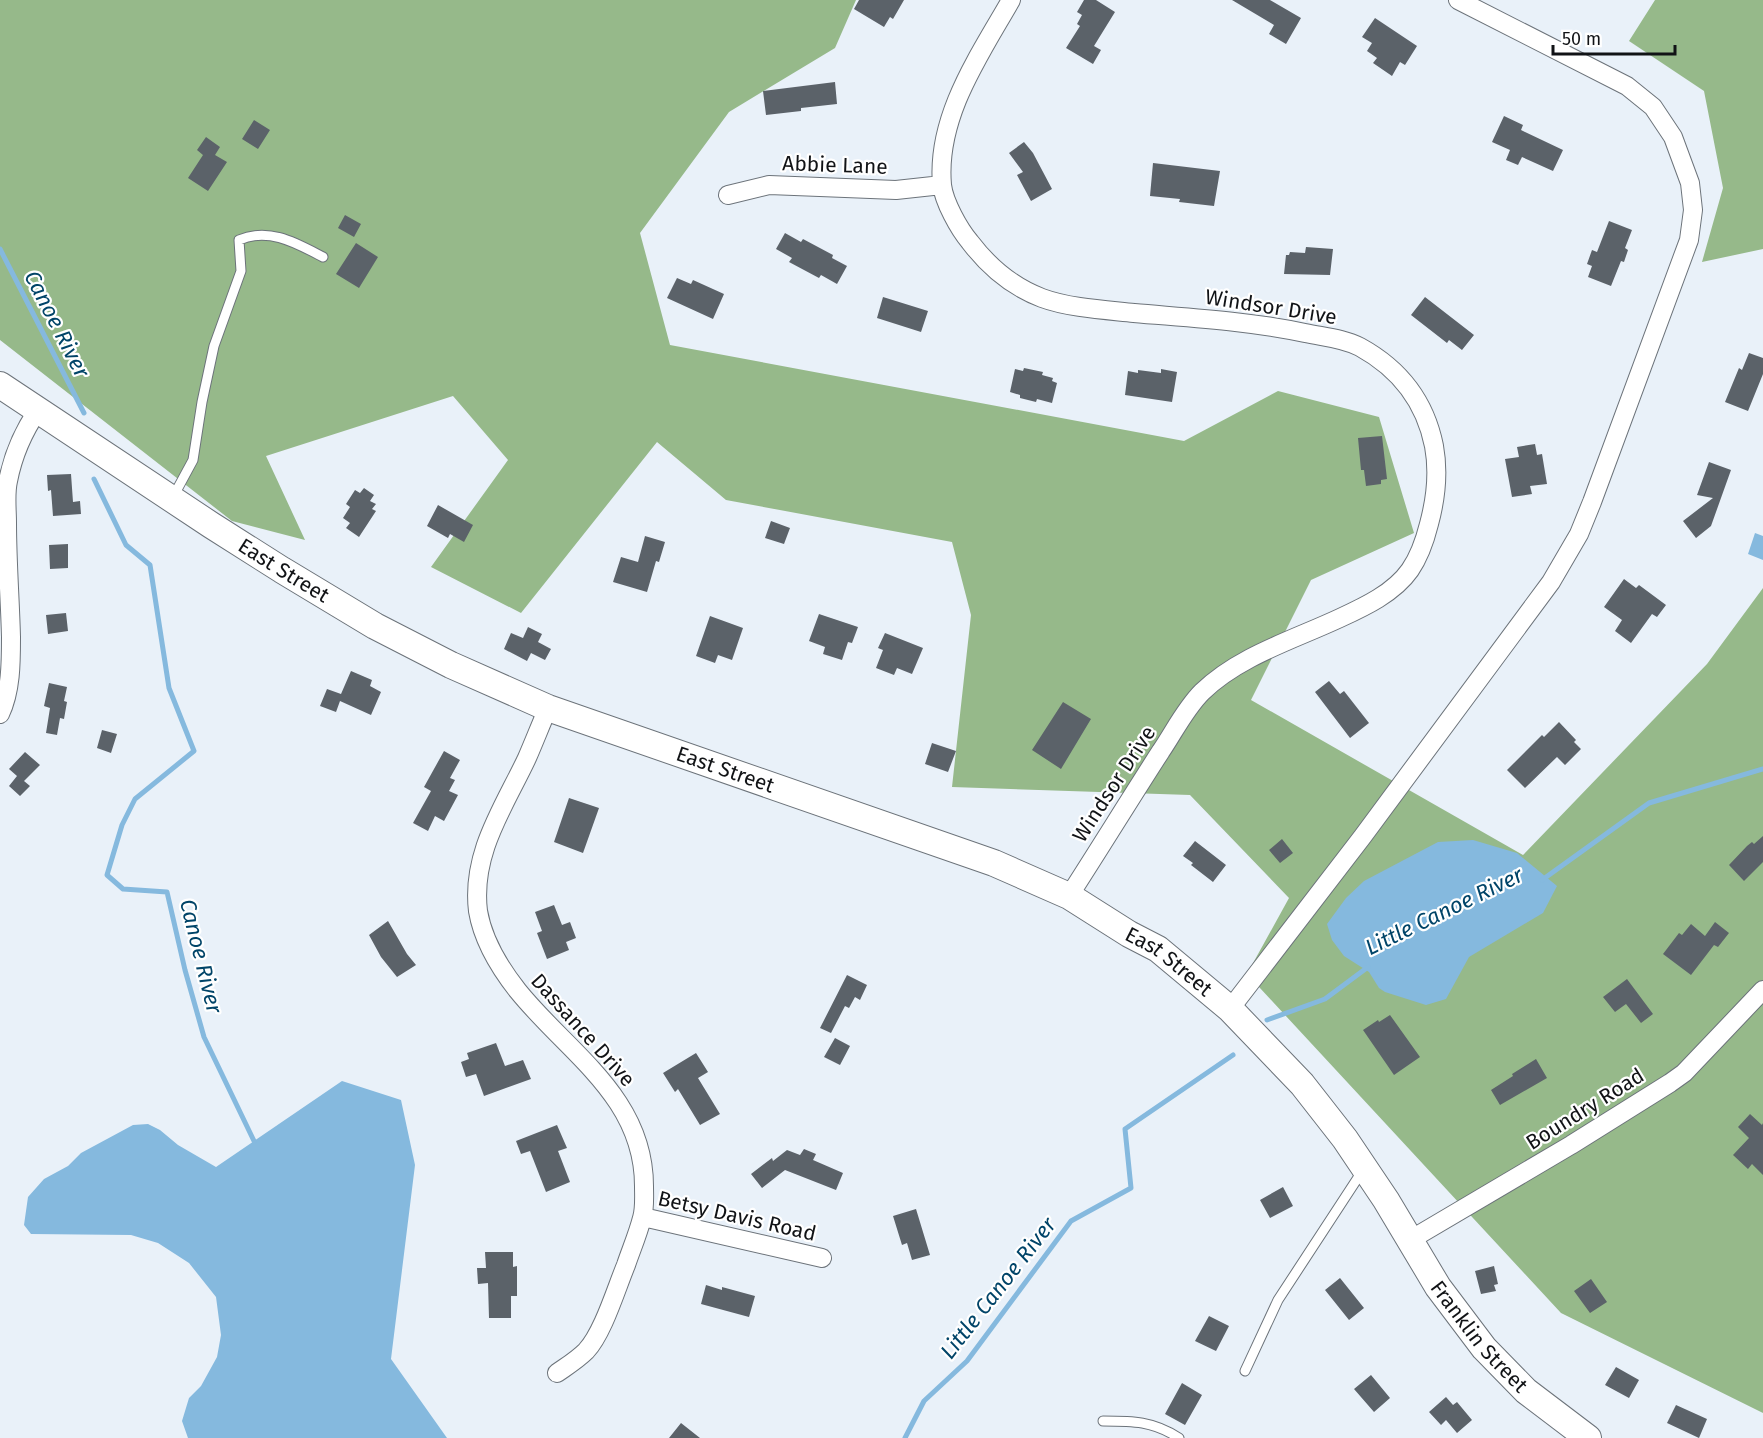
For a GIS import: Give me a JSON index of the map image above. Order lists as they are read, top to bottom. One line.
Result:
{"streets":{"street":["Abbie Lane","Windsor Drive","East Street","Dassance Drive","Boundry Road","Betsy Davis Road","Franklin Street"]},"crossings":[["Abbie Lane","Windsor Drive"],["Windsor Drive","East Street"],["East Street","Dassance Drive"],["East Street","Franklin Street"],["Dassance Drive","Betsy Davis Road"],["Boundry Road","Franklin Street"]],"water":["Canoe River","Little Canoe River"],"scale_bar":"50 m"}
